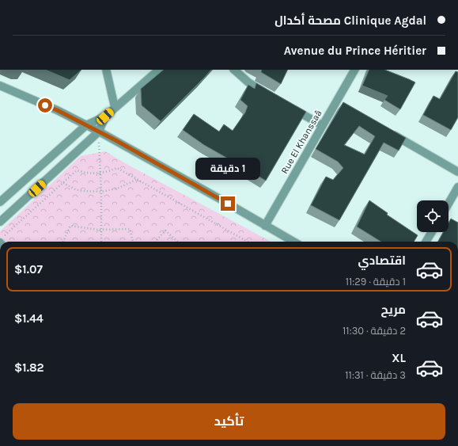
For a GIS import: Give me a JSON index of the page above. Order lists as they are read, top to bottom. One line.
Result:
{"streets":{"street":["Rue El Khanssaâ"]},"page":{"banner":["Clinique Agdal مصحة أكدال","Avenue du Prince Héritier"],"bubble":"1 دقيقة","list":[{"name":"اقتصادي","note":"1 دقيقة · 11:29","value":"$1.07"},{"name":"مريح","note":"2 دقيقة · 11:30","value":"$1.44"},{"name":"XL","note":"3 دقيقة · 11:31","value":"$1.82"}],"buttons":"تأكيد"}}
